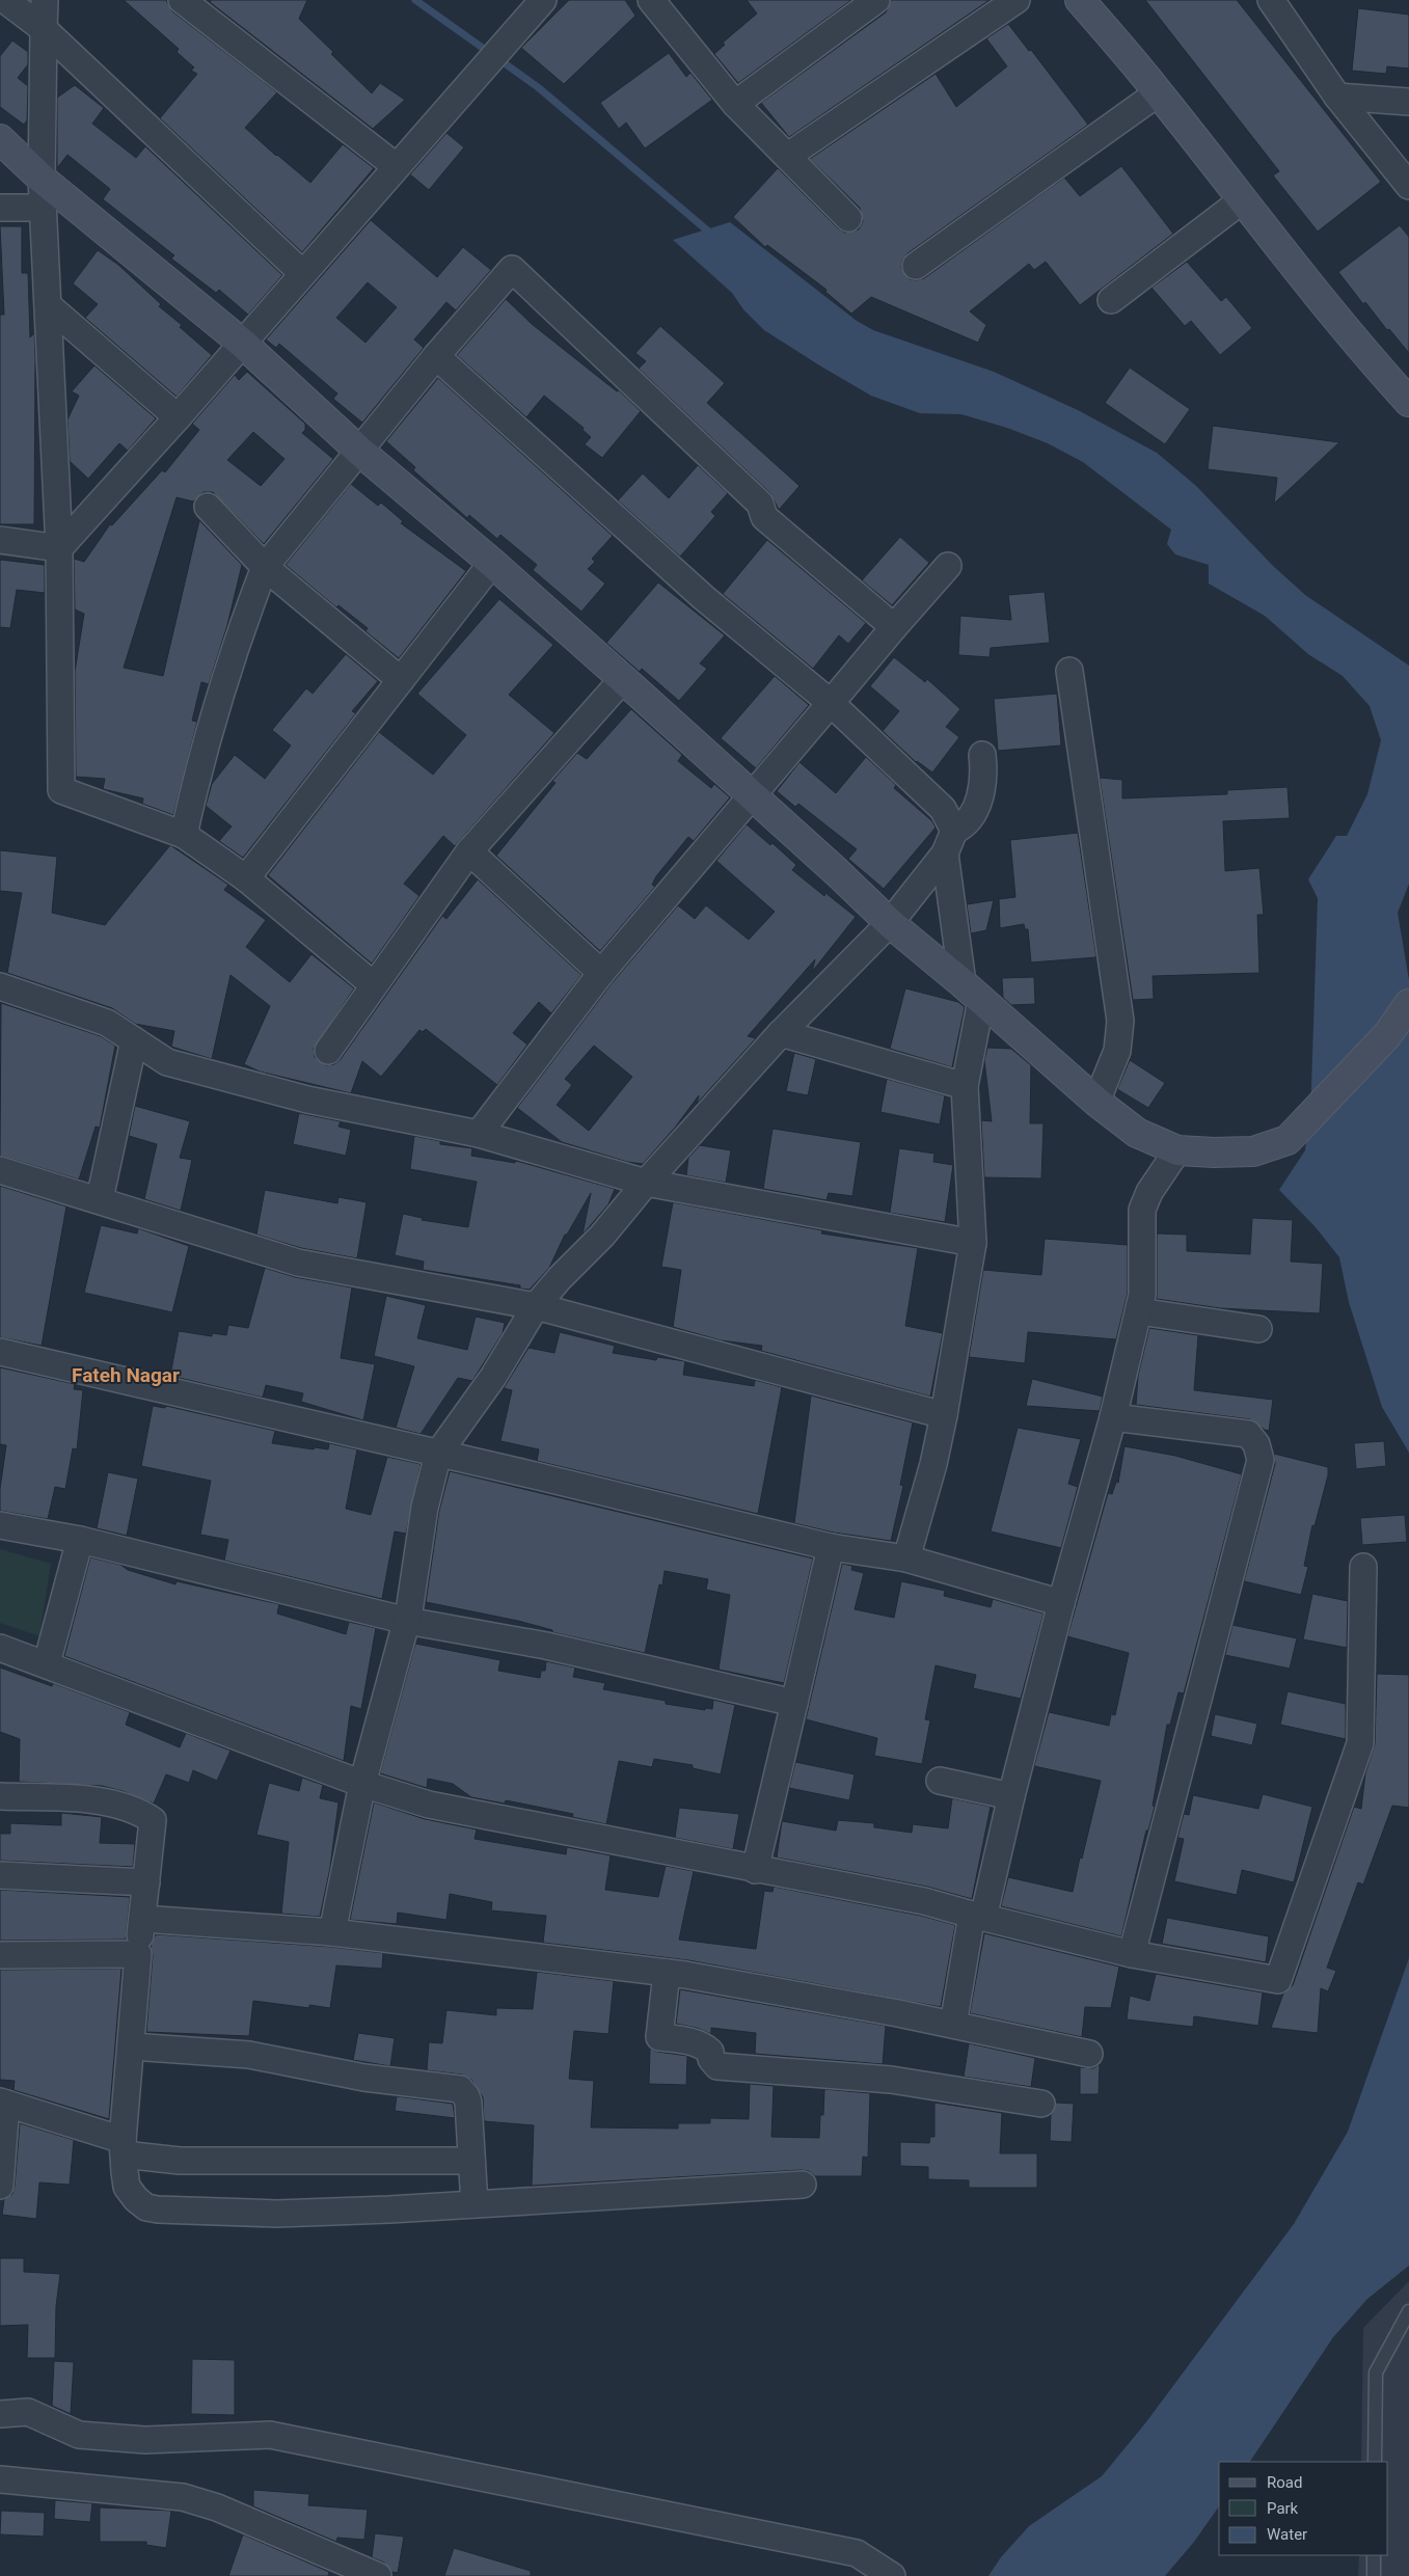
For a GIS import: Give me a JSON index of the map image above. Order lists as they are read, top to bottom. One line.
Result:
{"districts":["Fateh Nagar"],"legend":["Road","Park","Water"]}
